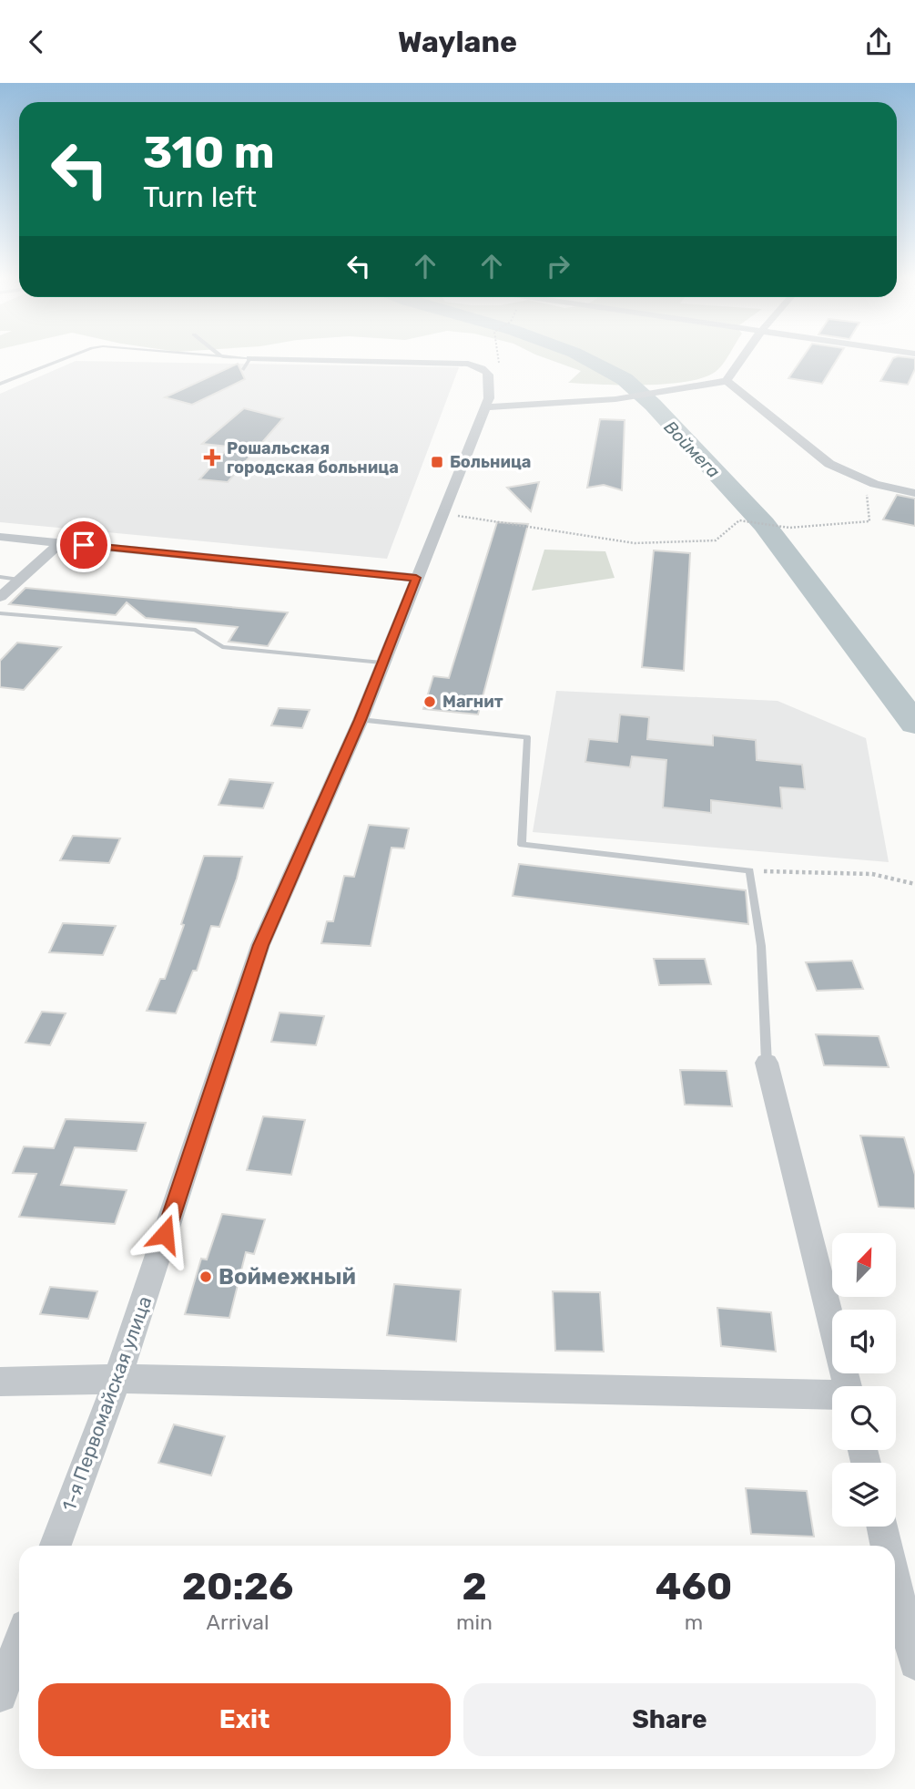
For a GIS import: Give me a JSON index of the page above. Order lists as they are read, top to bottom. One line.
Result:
{"streets":{"street":["1-я Первомайская улица"]},"water":["Воймега"],"places":{"health":["Рошальская городская больница"],"transit":["Больница"],"other":["Магнит","Воймежный"]},"north":"top right","page":{"header":"Waylane","turn":["310 m","Turn left"],"eta":["20:26","Arrival","2","min","460","m"],"buttons":["Exit","Share"]}}
